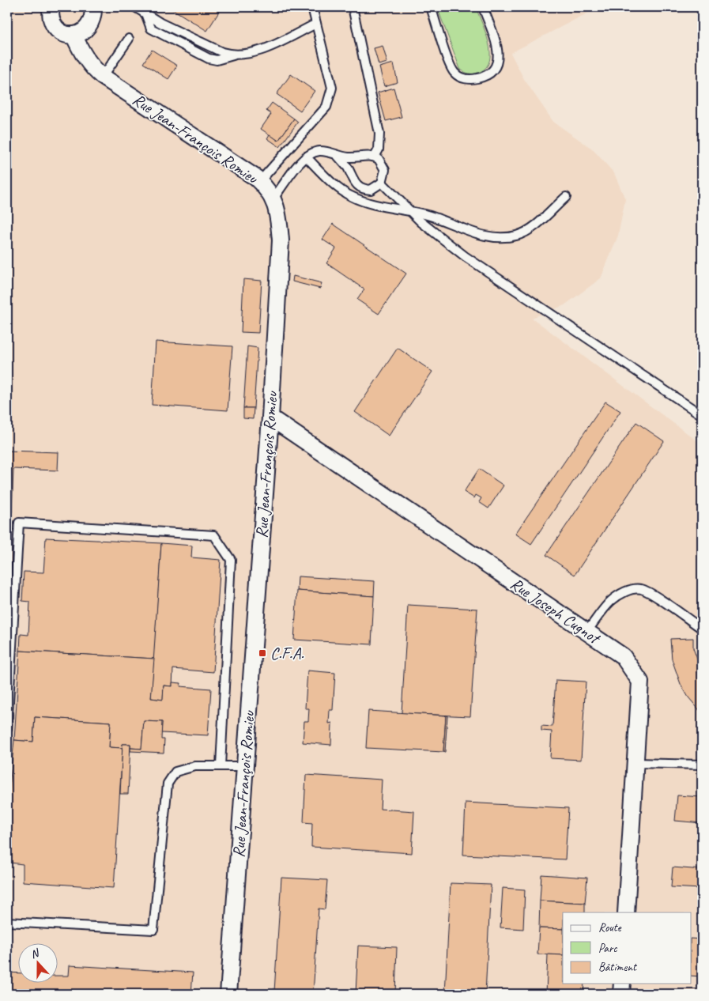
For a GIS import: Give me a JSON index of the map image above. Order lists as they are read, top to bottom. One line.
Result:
{"streets":{"street":["Rue Jean-François Romieu","Rue Joseph Cugnot"]},"crossings":[["Rue Jean-François Romieu","Rue Joseph Cugnot"]],"places":{"transit":["C.F.A."]},"legend":["Route","Parc","Bâtiment"],"north":"top"}
